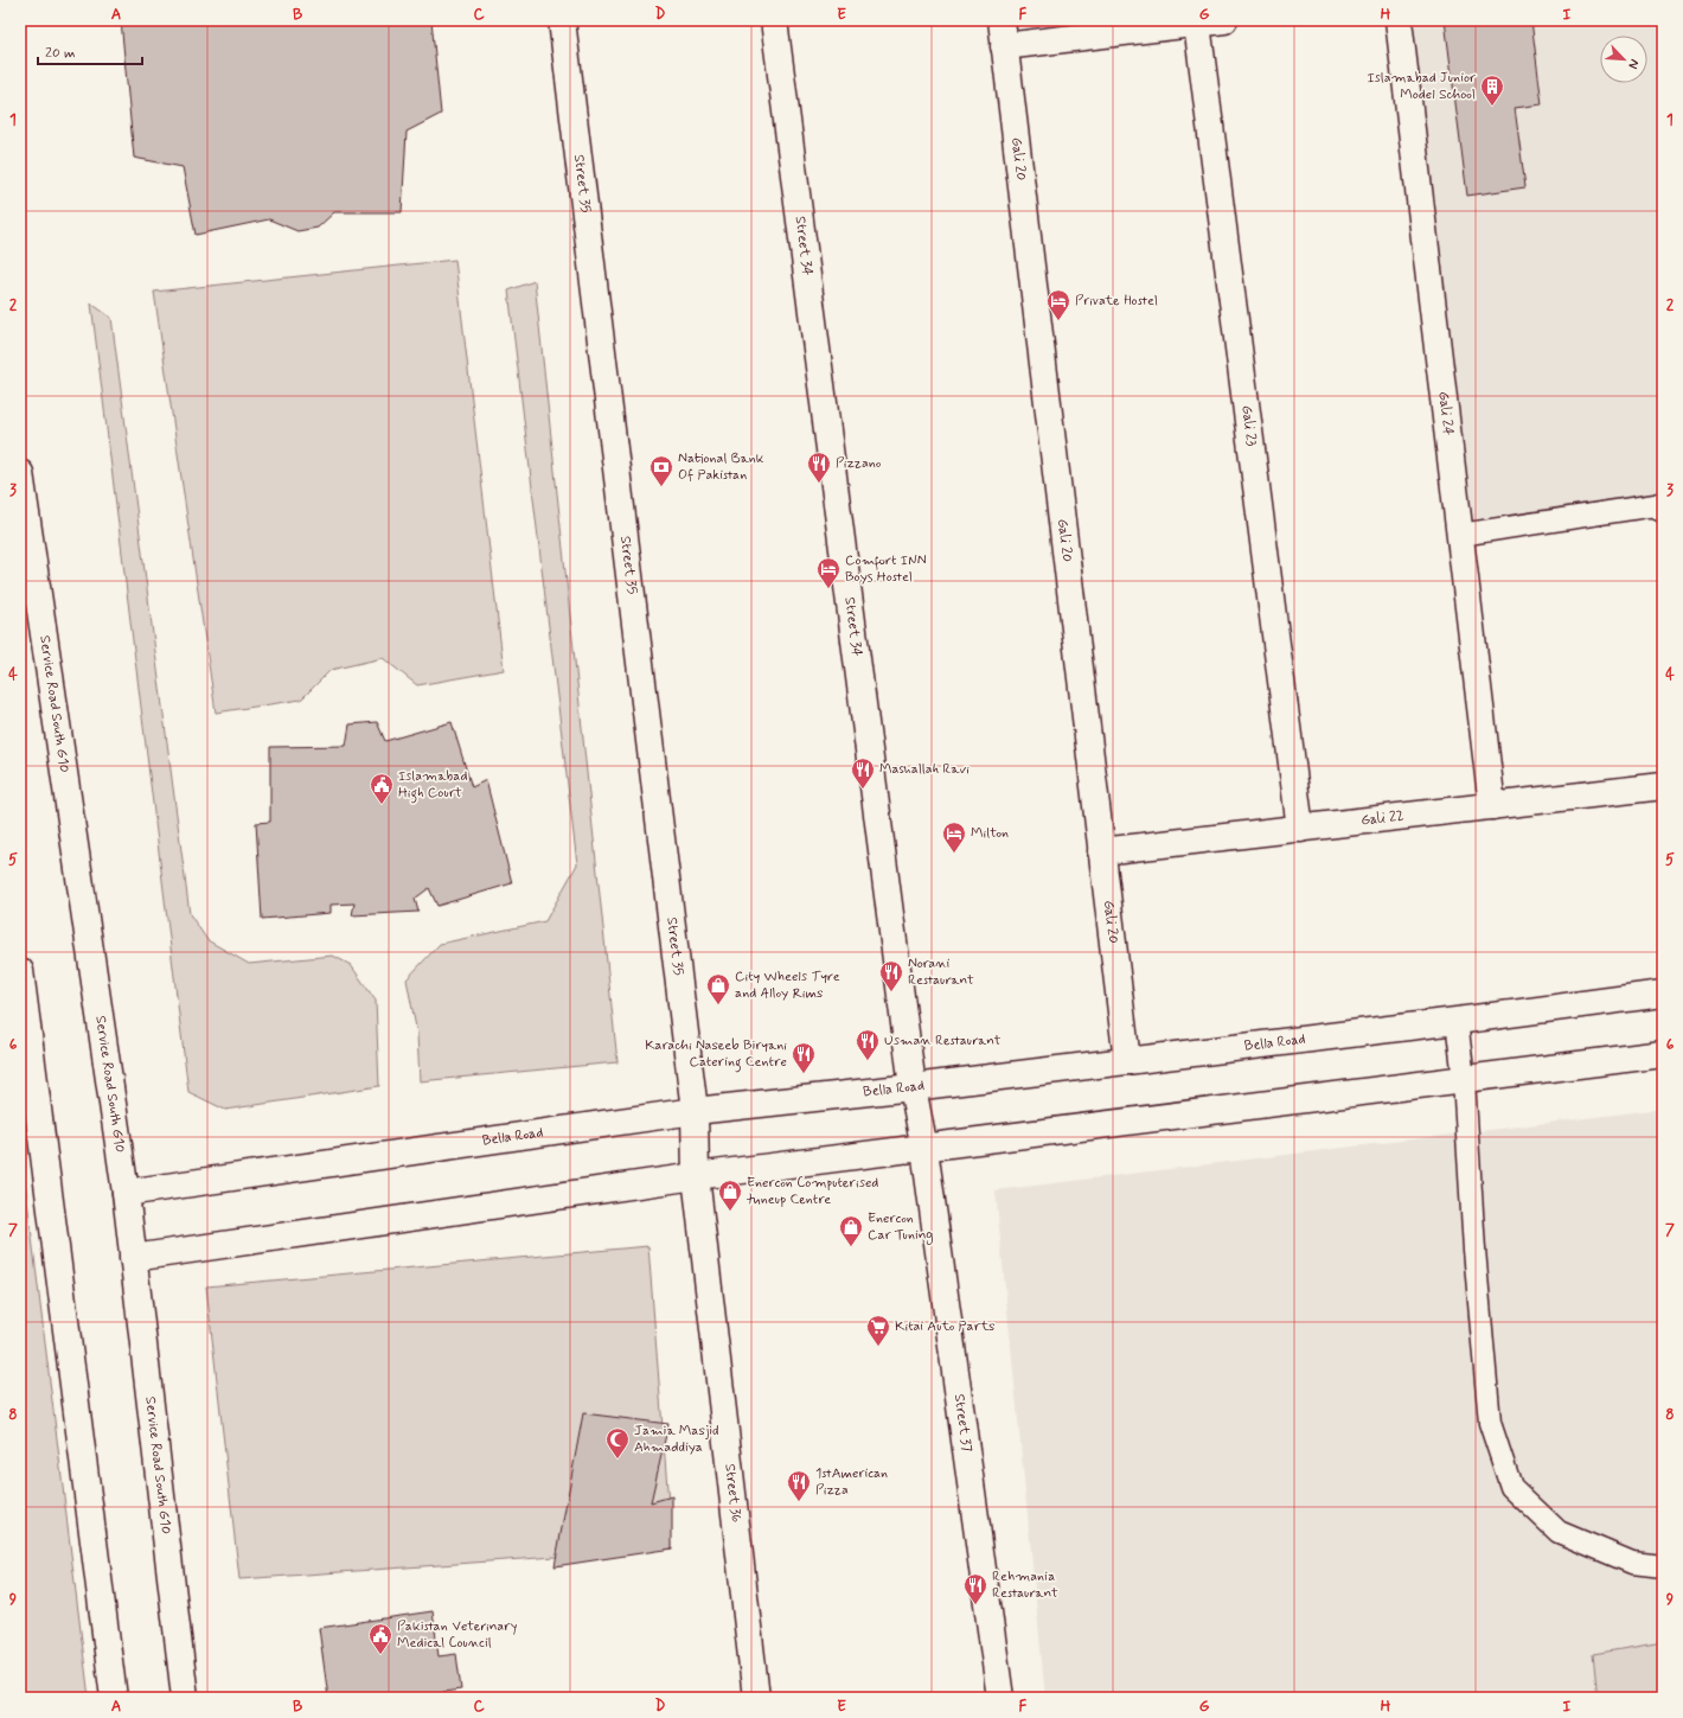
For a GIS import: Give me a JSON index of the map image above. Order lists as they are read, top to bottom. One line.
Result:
{"streets":{"street":["Gali 20","Street 35","Street 34","Gali 24","Gali 23","Service Road South G10","Gali 22","Bella Road","Street 37","Street 36"]},"crossings":[["Gali 20","Gali 22"],["Gali 20","Bella Road"],["Street 35","Bella Road"],["Street 35","Street 36"],["Street 34","Bella Road"],["Street 34","Street 37"],["Gali 24","Gali 22"],["Gali 23","Gali 22"],["Service Road South G10","Bella Road"]],"places":{"building":["Islamabad Junior Model School"],"hotel":["Private Hostel","Comfort INN Boys Hostel","Milton"],"restaurant":["Pizzano","Mashallah Ravi","Norani Restaurant","Usman Restaurant","Karachi Naseeb Biryani Catering Centre","1stAmerican Pizza","Rehmania Restaurant"],"bank":["National Bank Of Pakistan"],"public building":["Islamabad High Court","Pakistan Veterinary Medical Council"],"shop":["City Wheels Tyre and Alloy Rims","Enercon Computerised tuneup Centre","Enercon Car Tuning"],"supermarket":["Kitai Auto Parts"],"mosque":["Jamia Masjid Ahmaddiya"]},"scale_bar":"20 m","north":"bottom right","grid":{"columns":["A","B","C","D","E","F","G","H","I"],"rows":["1","2","3","4","5","6","7","8","9"]}}
